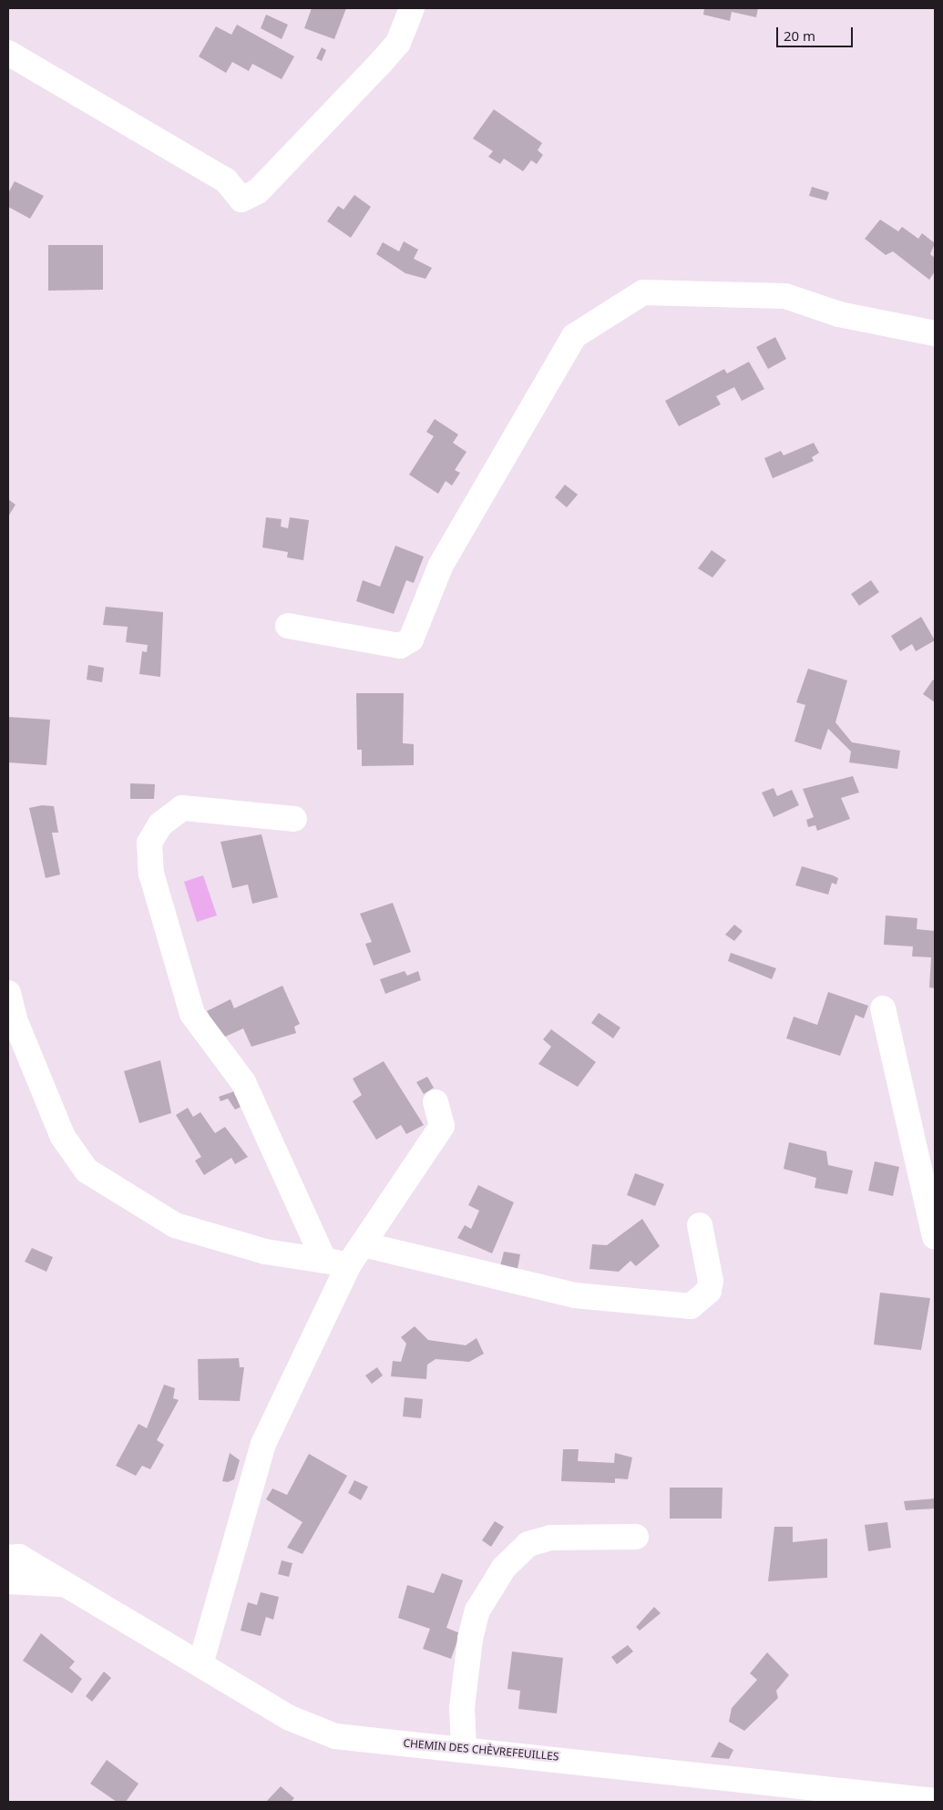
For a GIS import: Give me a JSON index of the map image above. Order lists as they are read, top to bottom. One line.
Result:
{"streets":{"main road":["CHEMIN DES CHÈVREFEUILLES"]},"scale_bar":"20 m"}
